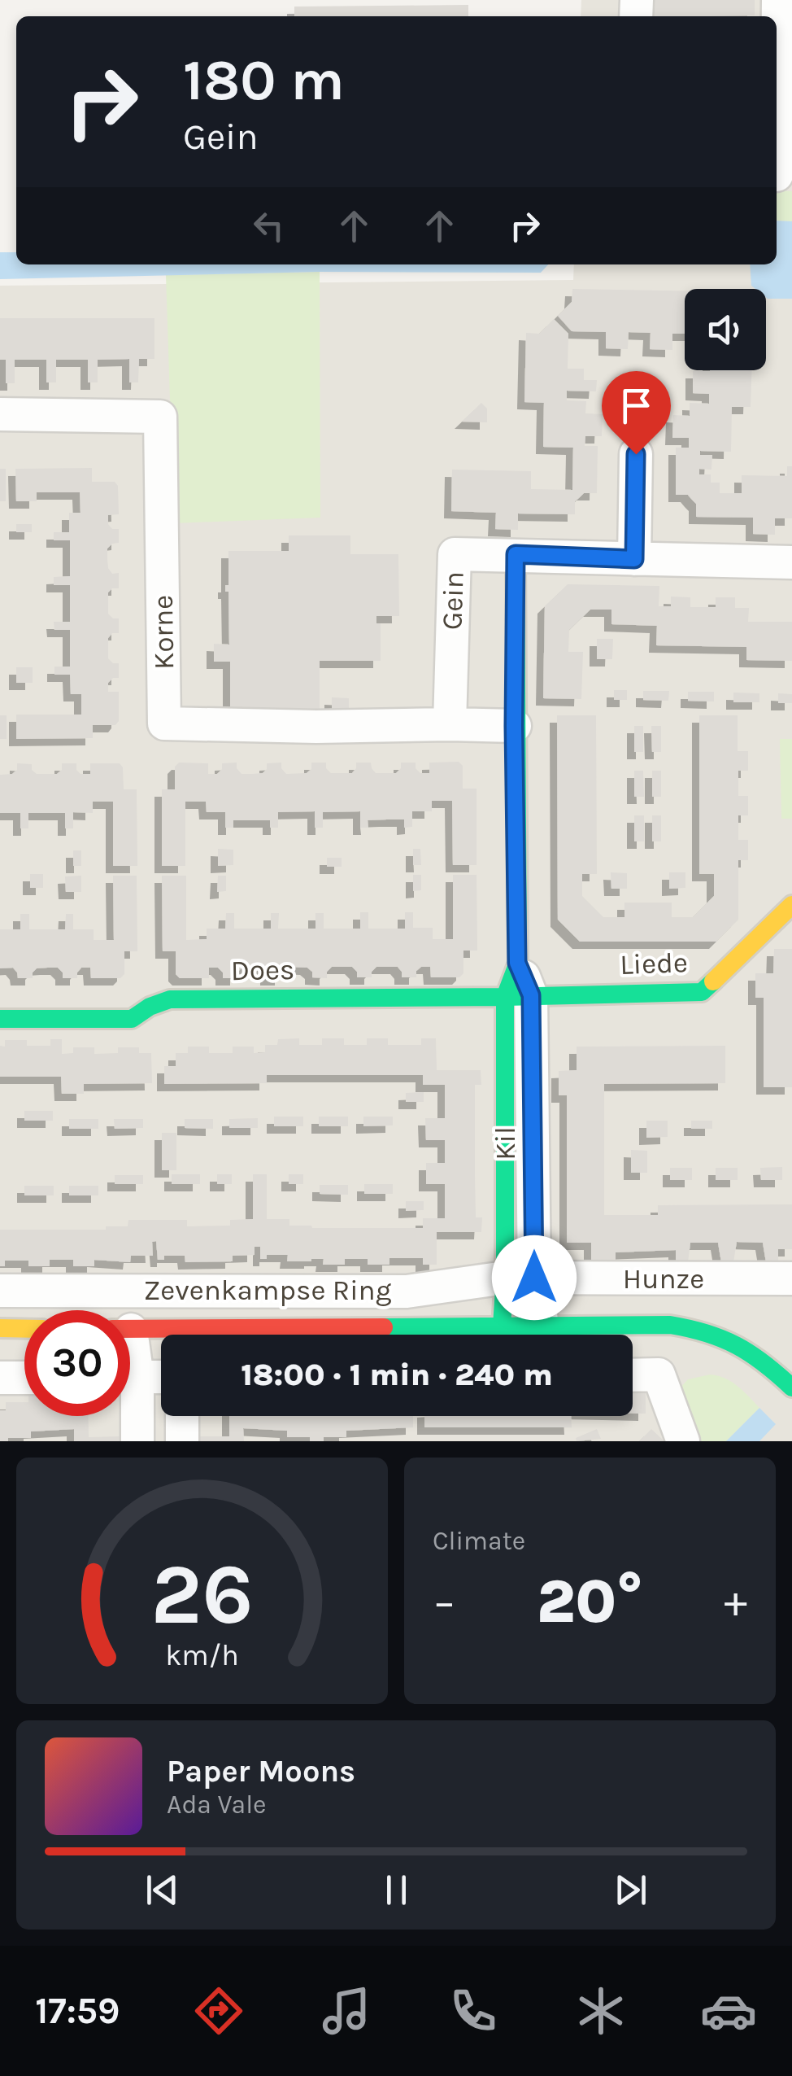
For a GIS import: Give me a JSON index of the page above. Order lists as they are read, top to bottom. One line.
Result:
{"streets":{"street":["Gein","Korne","Liede","Does","Kil","Hunze","Zevenkampse Ring"]},"crossings":[["Gein","Korne"],["Gein","Kil"],["Liede","Does"],["Liede","Kil"],["Does","Kil"],["Kil","Hunze"],["Kil","Zevenkampse Ring"],["Hunze","Zevenkampse Ring"]],"page":{"turn":["180 m","Gein"],"limit":"30","trip":"18:00 · 1 min · 240 m","tile":"Climate","heat":["−","20°","+"],"song":["Paper Moons","Ada Vale"],"tabs":"17:59","gauge":["26","km/h"]}}
